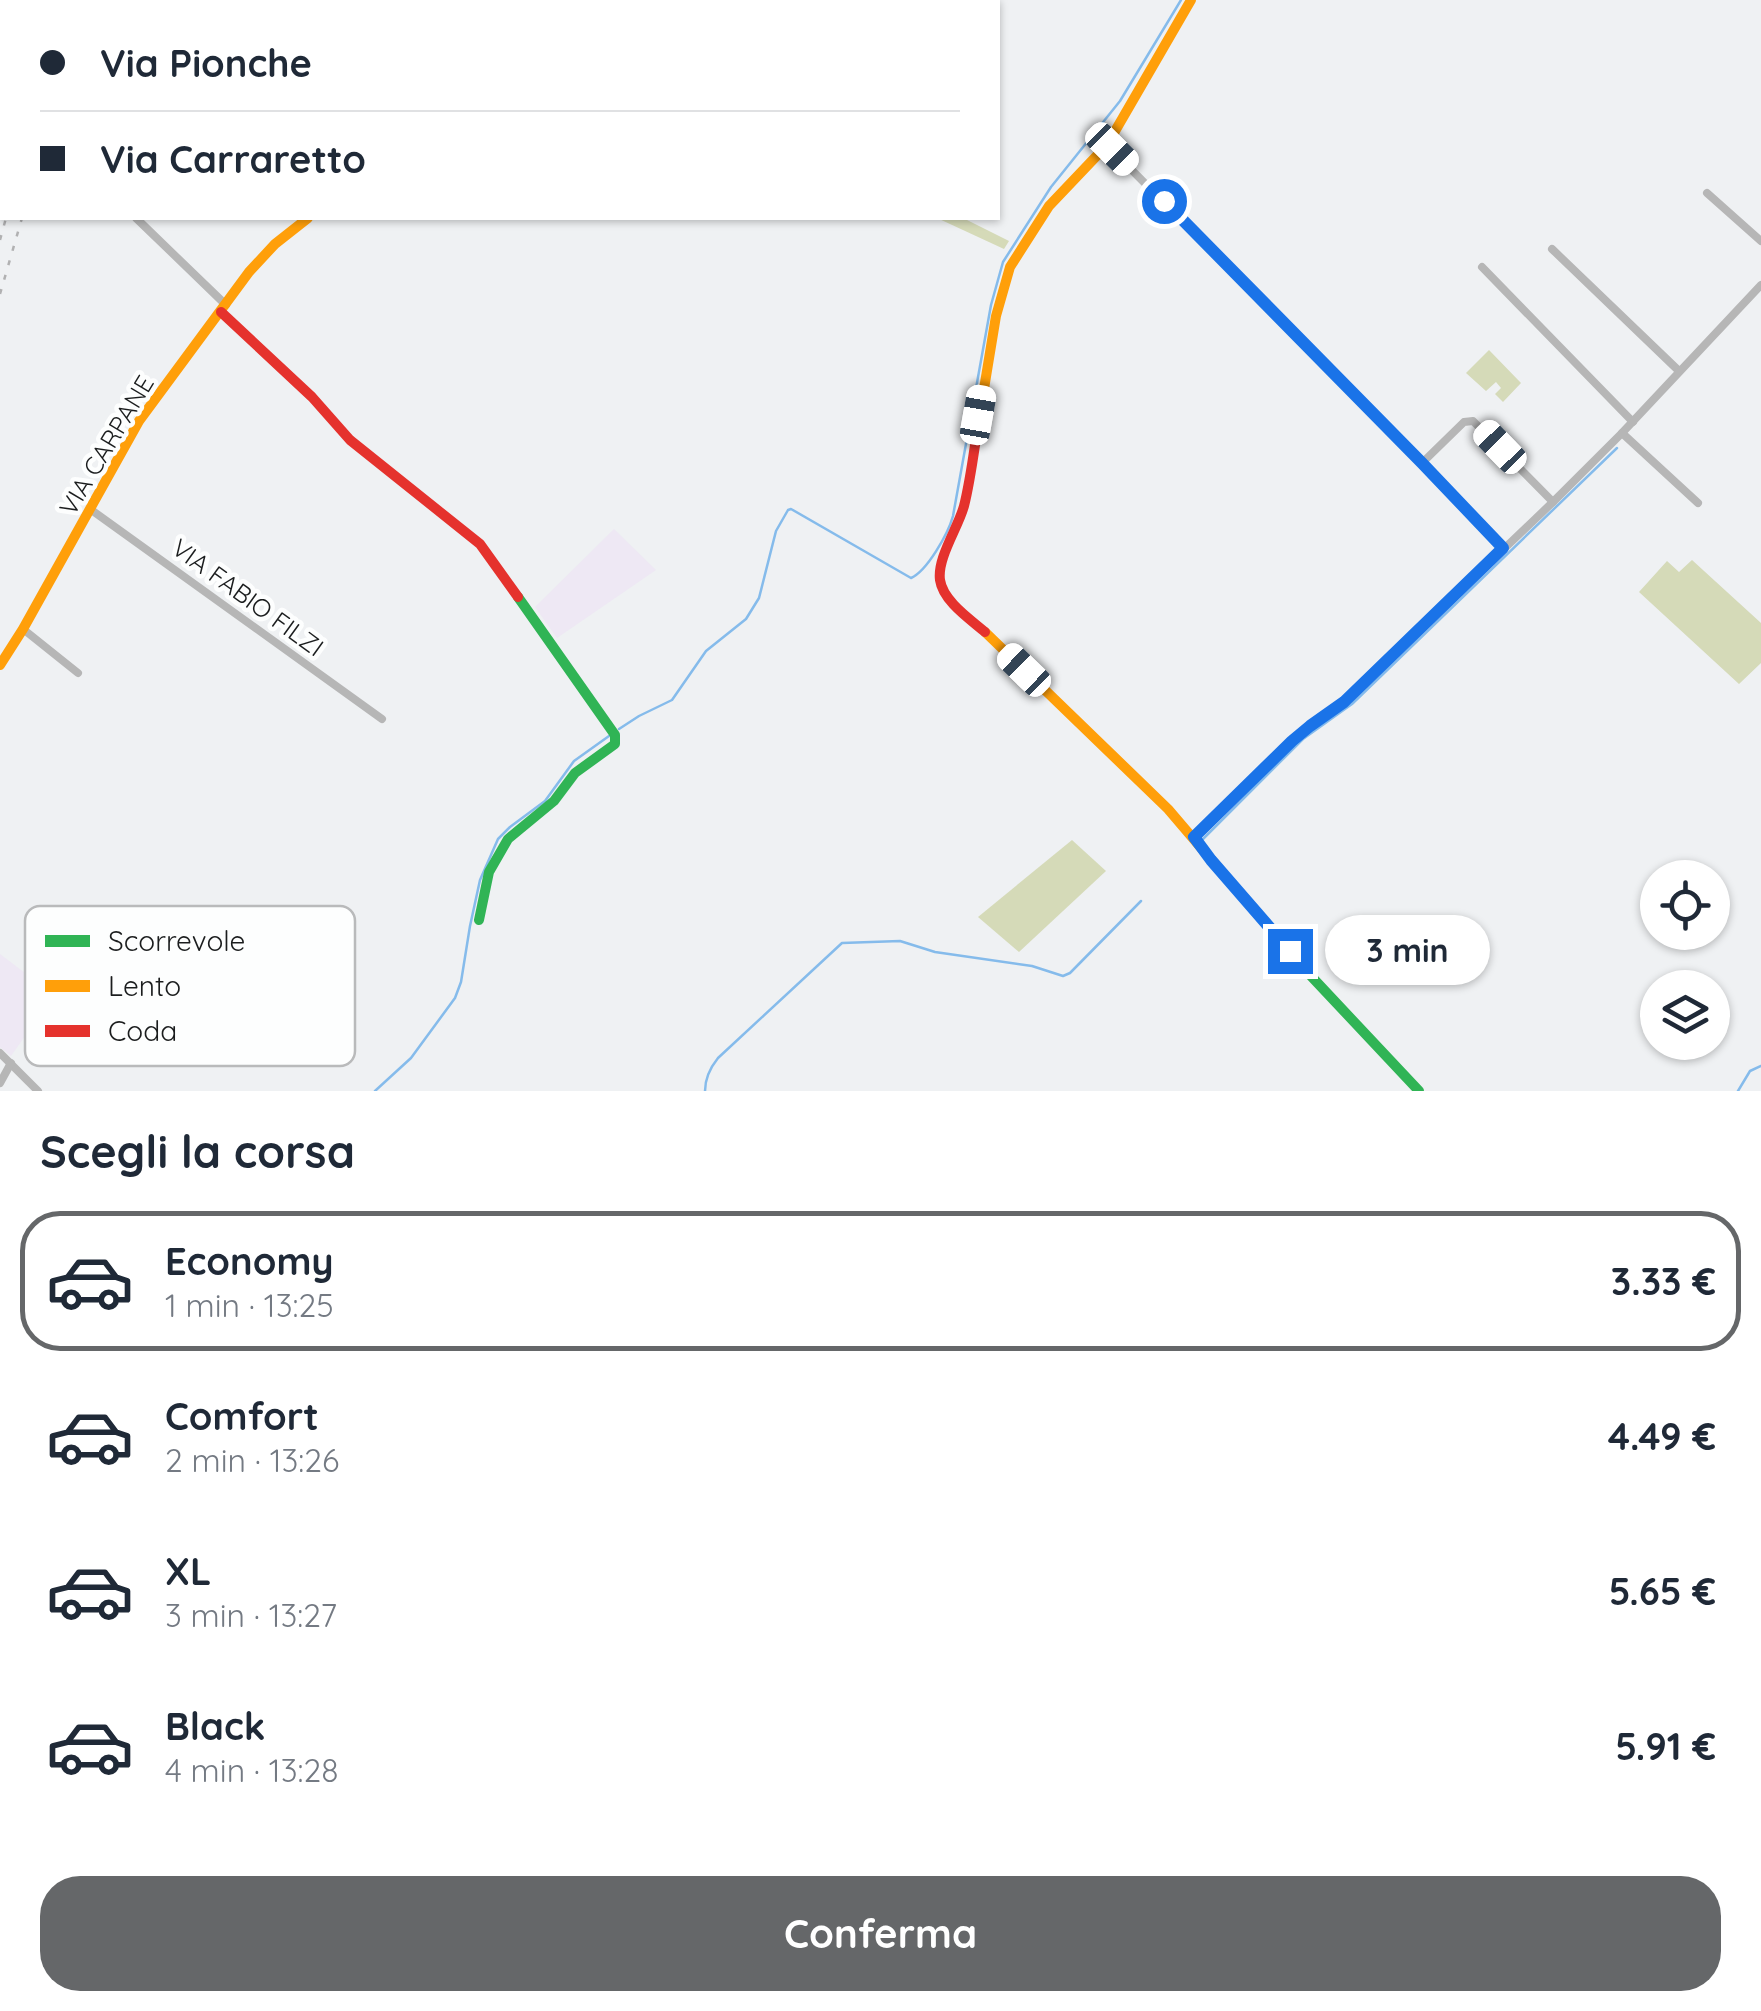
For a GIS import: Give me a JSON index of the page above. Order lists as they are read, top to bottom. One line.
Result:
{"streets":{"street":["VIA CARPANE","VIA FABIO FILZI"]},"crossings":[["VIA CARPANE","VIA FABIO FILZI"]],"legend":["Scorrevole","Lento","Coda"],"page":{"banner":["Via Pionche","Via Carraretto"],"bubble":"3 min","heading":"Scegli la corsa","list":[{"name":"Economy","note":"1 min · 13:25","value":"3.33 €"},{"name":"Comfort","note":"2 min · 13:26","value":"4.49 €"},{"name":"XL","note":"3 min · 13:27","value":"5.65 €"},{"name":"Black","note":"4 min · 13:28","value":"5.91 €"}],"buttons":"Conferma"}}
